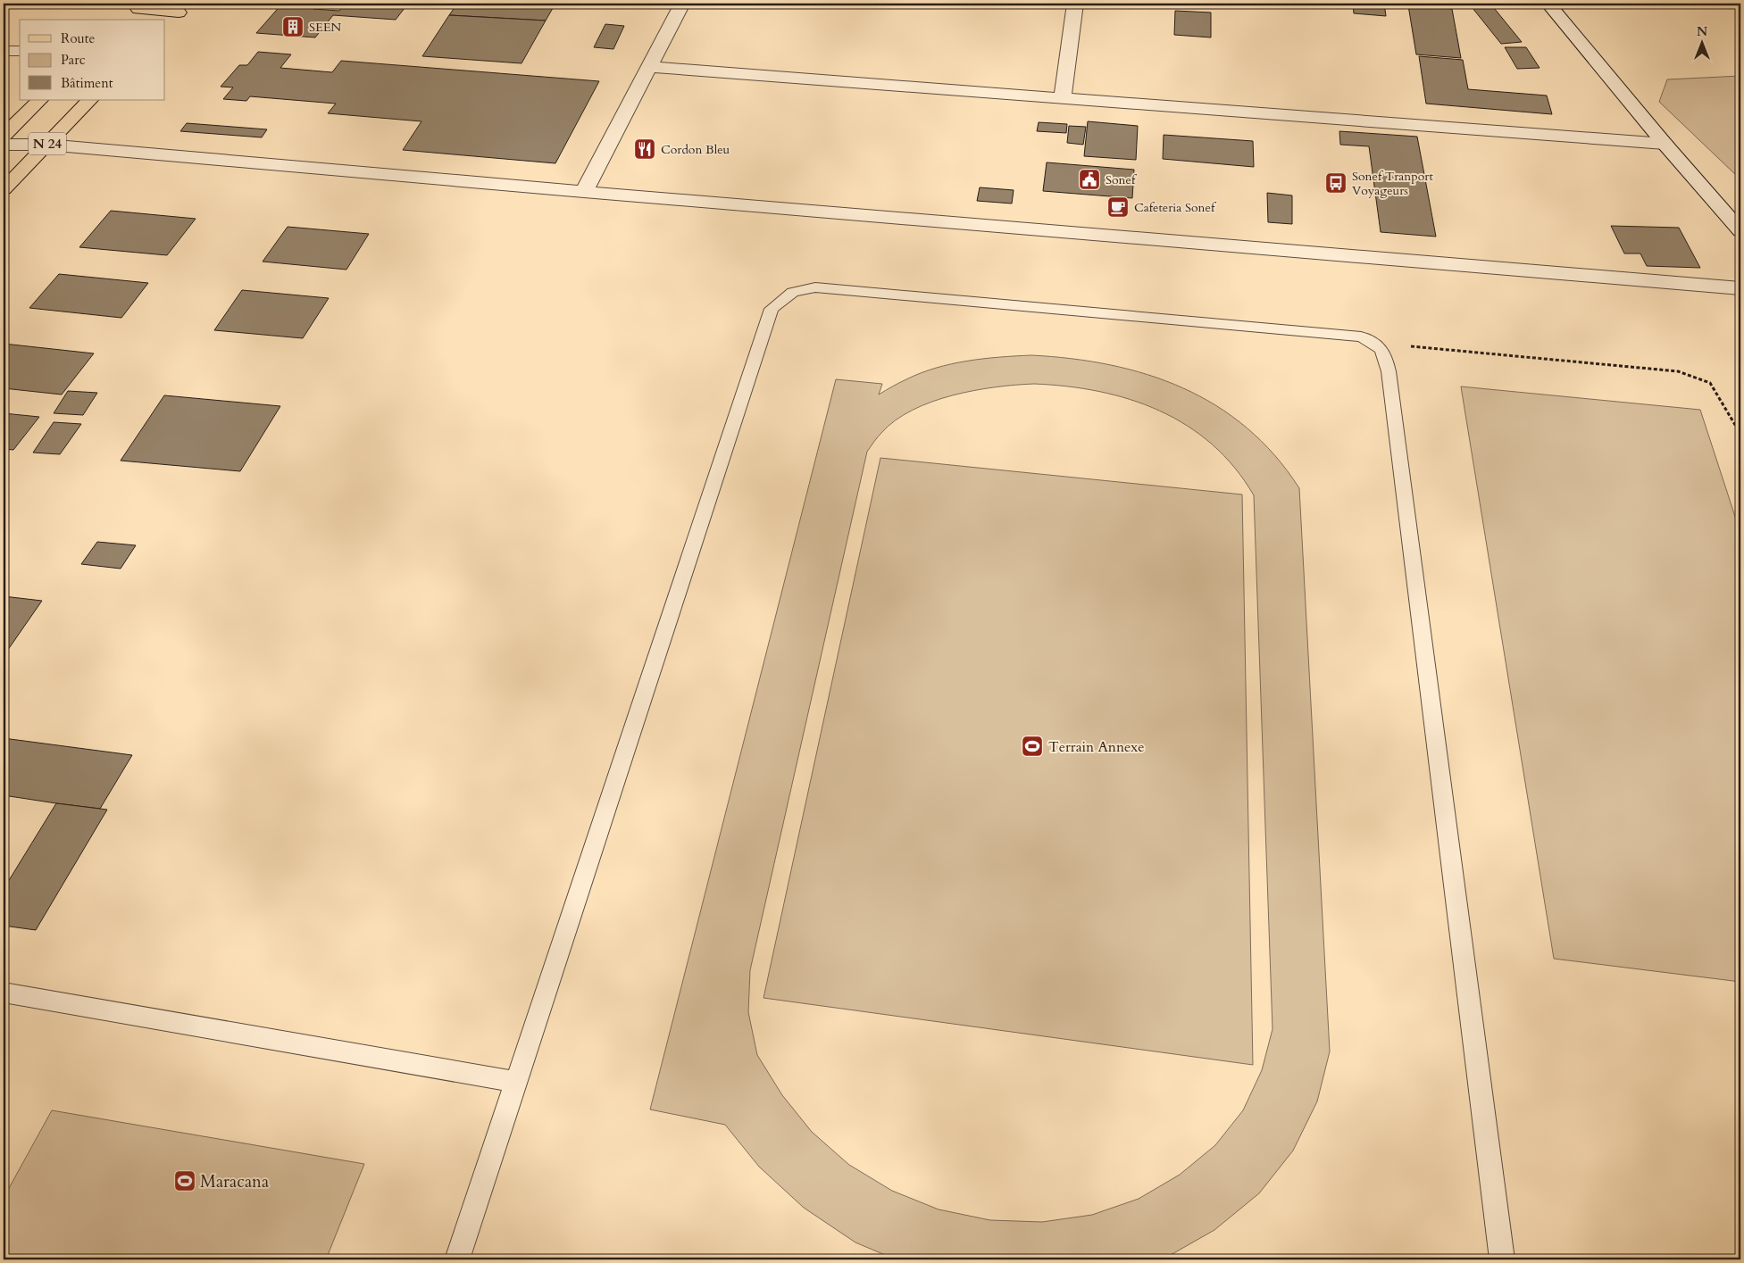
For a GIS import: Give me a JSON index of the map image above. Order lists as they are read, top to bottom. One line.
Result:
{"streets":{"main road":["N 24"]},"places":{"building":["SEEN"],"restaurant":["Cordon Bleu"],"public building":["Sonef"],"bus stop":["Sonef Tranport Voyageurs"],"cafe":["Cafeteria Sonef"],"sports":["Terrain Annexe","Maracana"]},"legend":["Route","Parc","Bâtiment"],"north":"top"}
